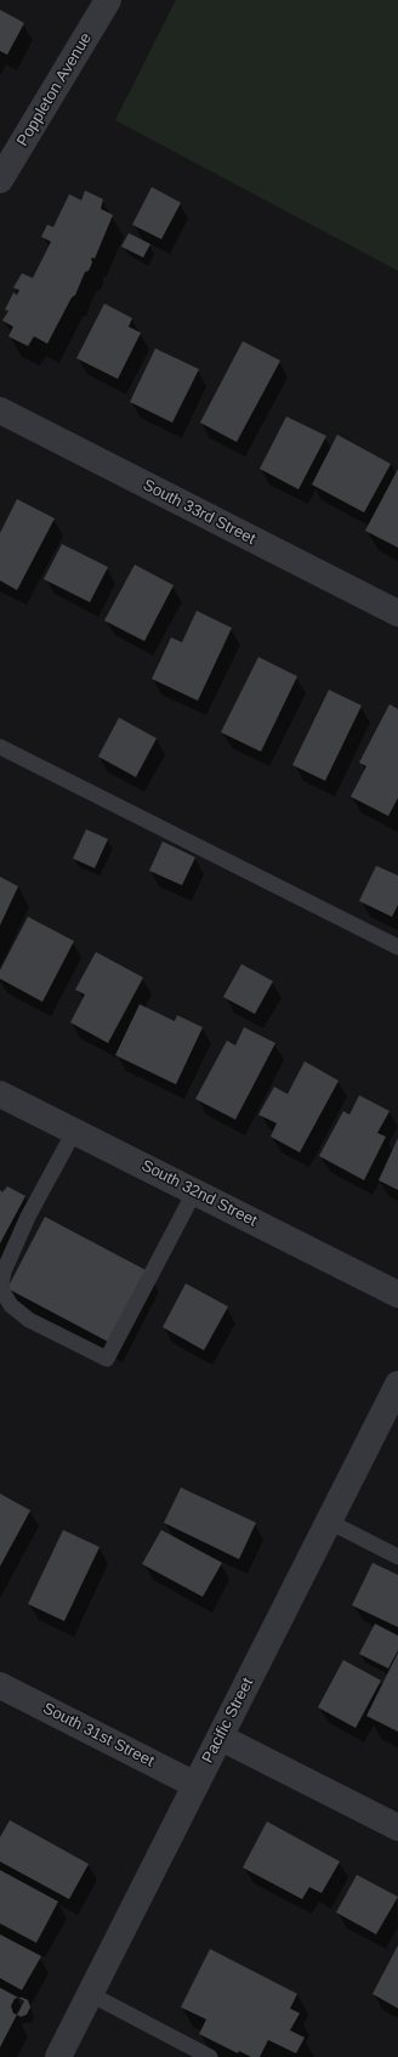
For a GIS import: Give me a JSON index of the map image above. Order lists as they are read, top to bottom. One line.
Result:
{"streets":{"street":["Poppleton Avenue","South 33rd Street","South 32nd Street","Pacific Street","South 31st Street"]},"crossings":[["Pacific Street","South 31st Street"]]}
